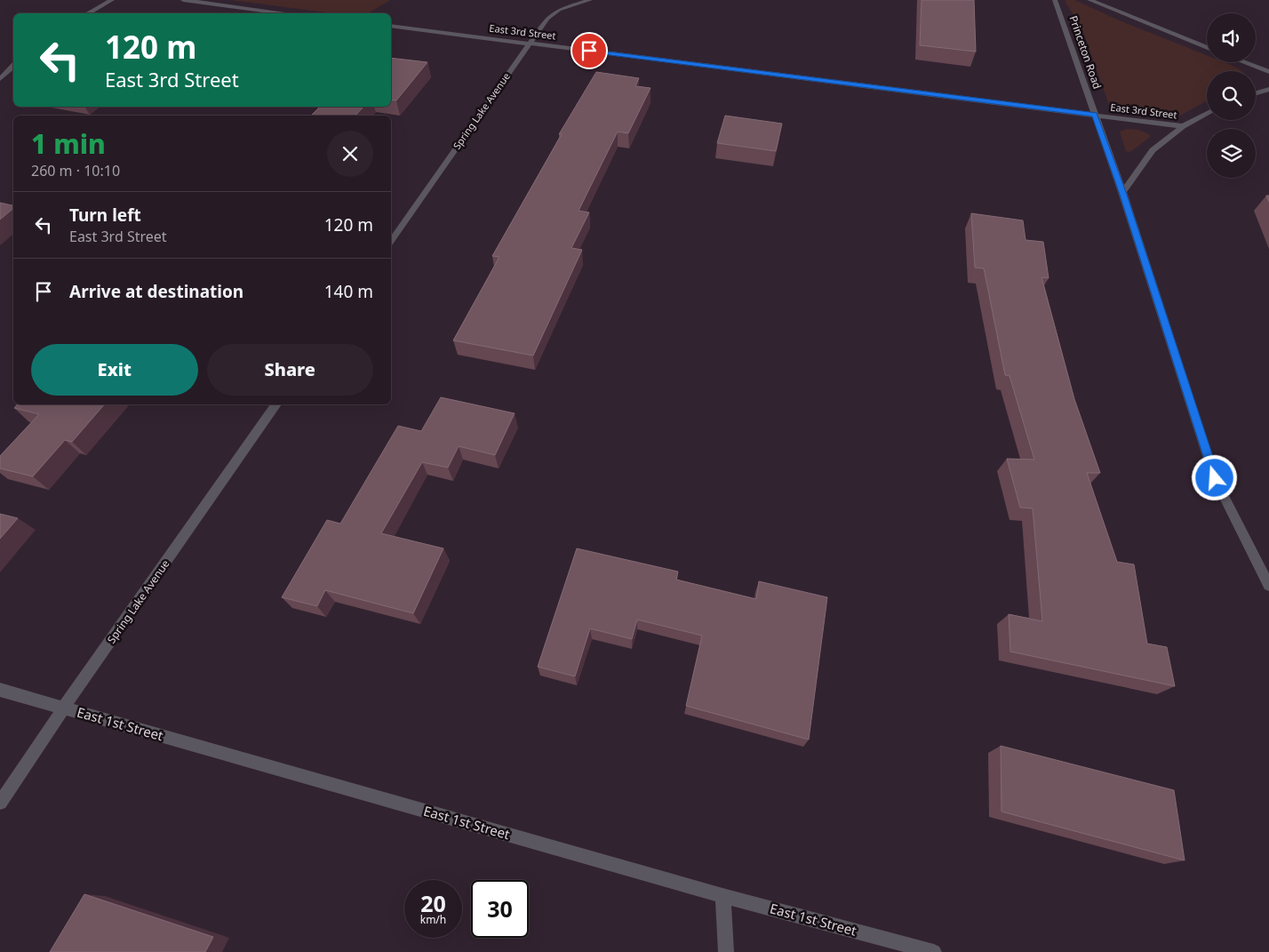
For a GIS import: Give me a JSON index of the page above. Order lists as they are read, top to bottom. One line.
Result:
{"streets":{"street":["East 3rd Street","Princeton Road","Spring Lake Avenue","East 1st Street"]},"crossings":[["East 3rd Street","Princeton Road"],["East 3rd Street","Spring Lake Avenue"],["Spring Lake Avenue","East 1st Street"]],"page":{"turn":["120 m","East 3rd Street"],"heading":["1 min","260 m · 10:10"],"list":[{"name":"Turn left","note":"East 3rd Street","value":"120 m"},{"name":"Arrive at destination","value":"140 m"}],"buttons":["Exit","Share"],"speed":"20 km/h","limit":"30"}}
